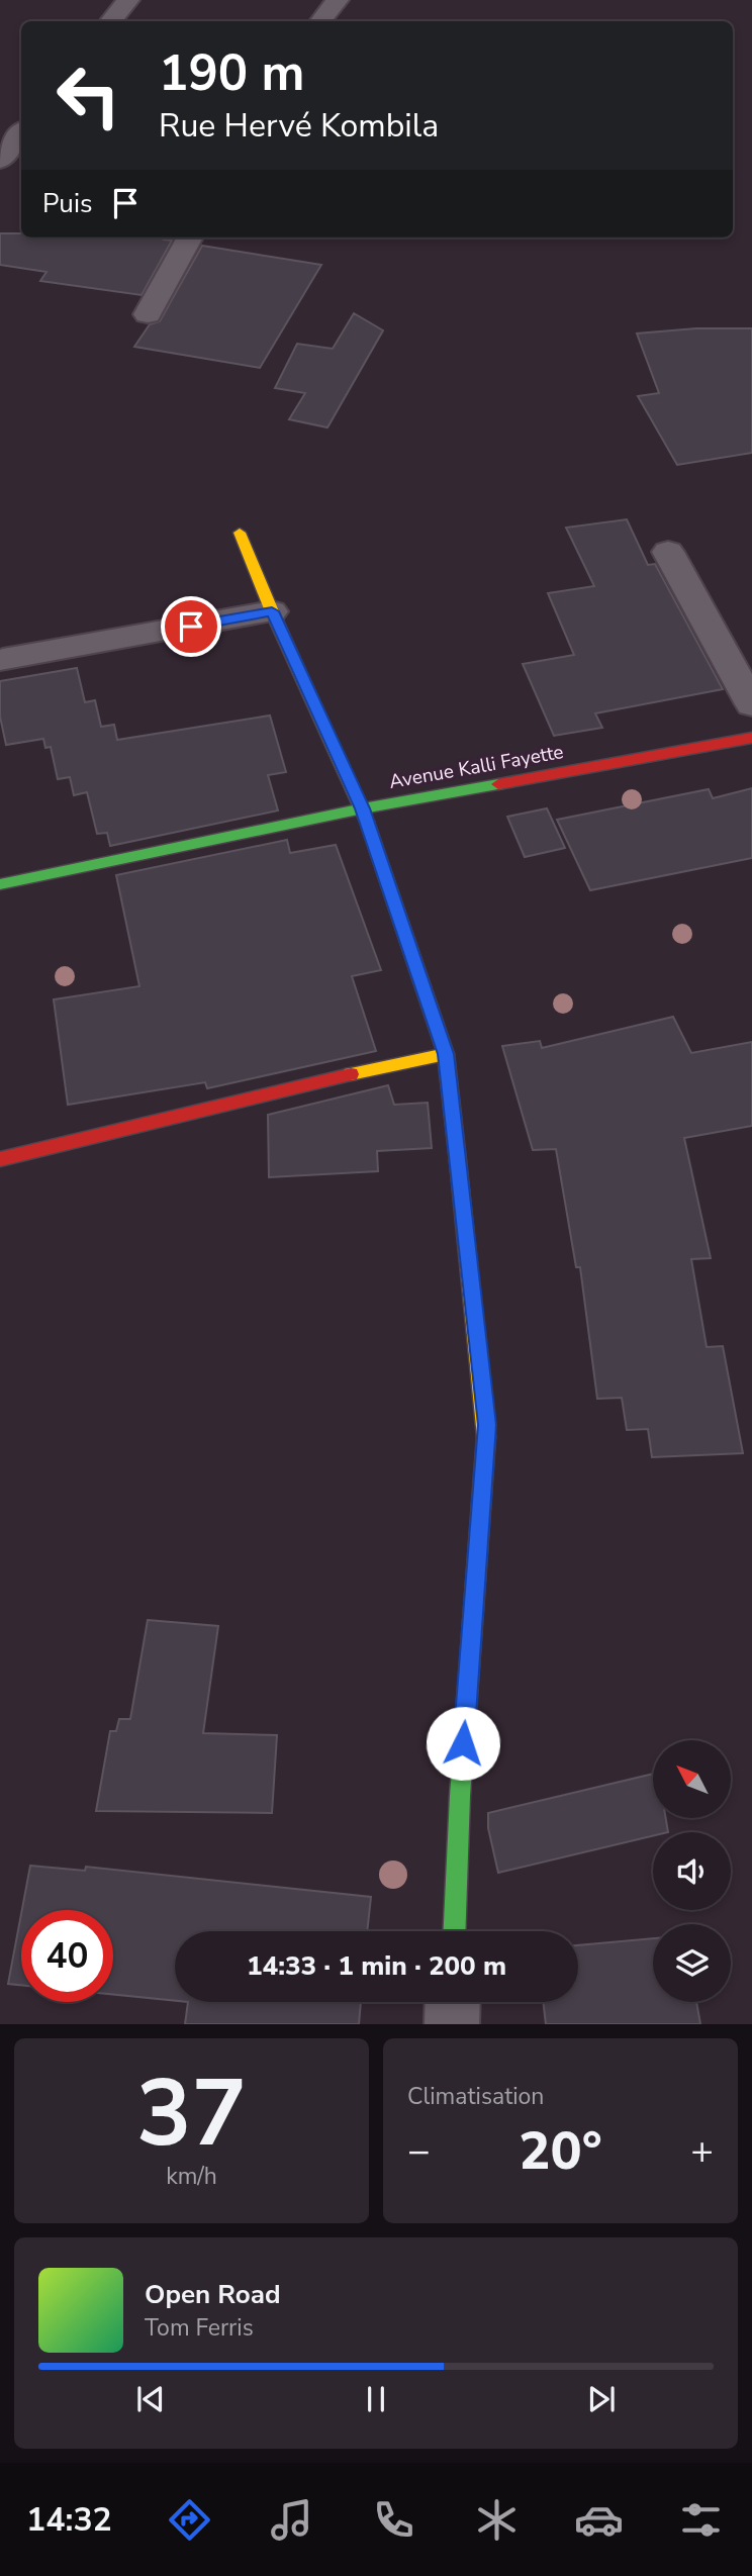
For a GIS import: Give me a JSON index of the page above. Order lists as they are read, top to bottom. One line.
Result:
{"streets":{"street":["Avenue Kalli Fayette"]},"north":"top left","page":{"turn":["190 m","Rue Hervé Kombila"],"then":"Puis","limit":"40","trip":"14:33 · 1 min · 200 m","tile":[["37","km/h"],"Climatisation"],"heat":["−","20°","+"],"song":["Open Road","Tom Ferris"],"tabs":"14:32"}}
